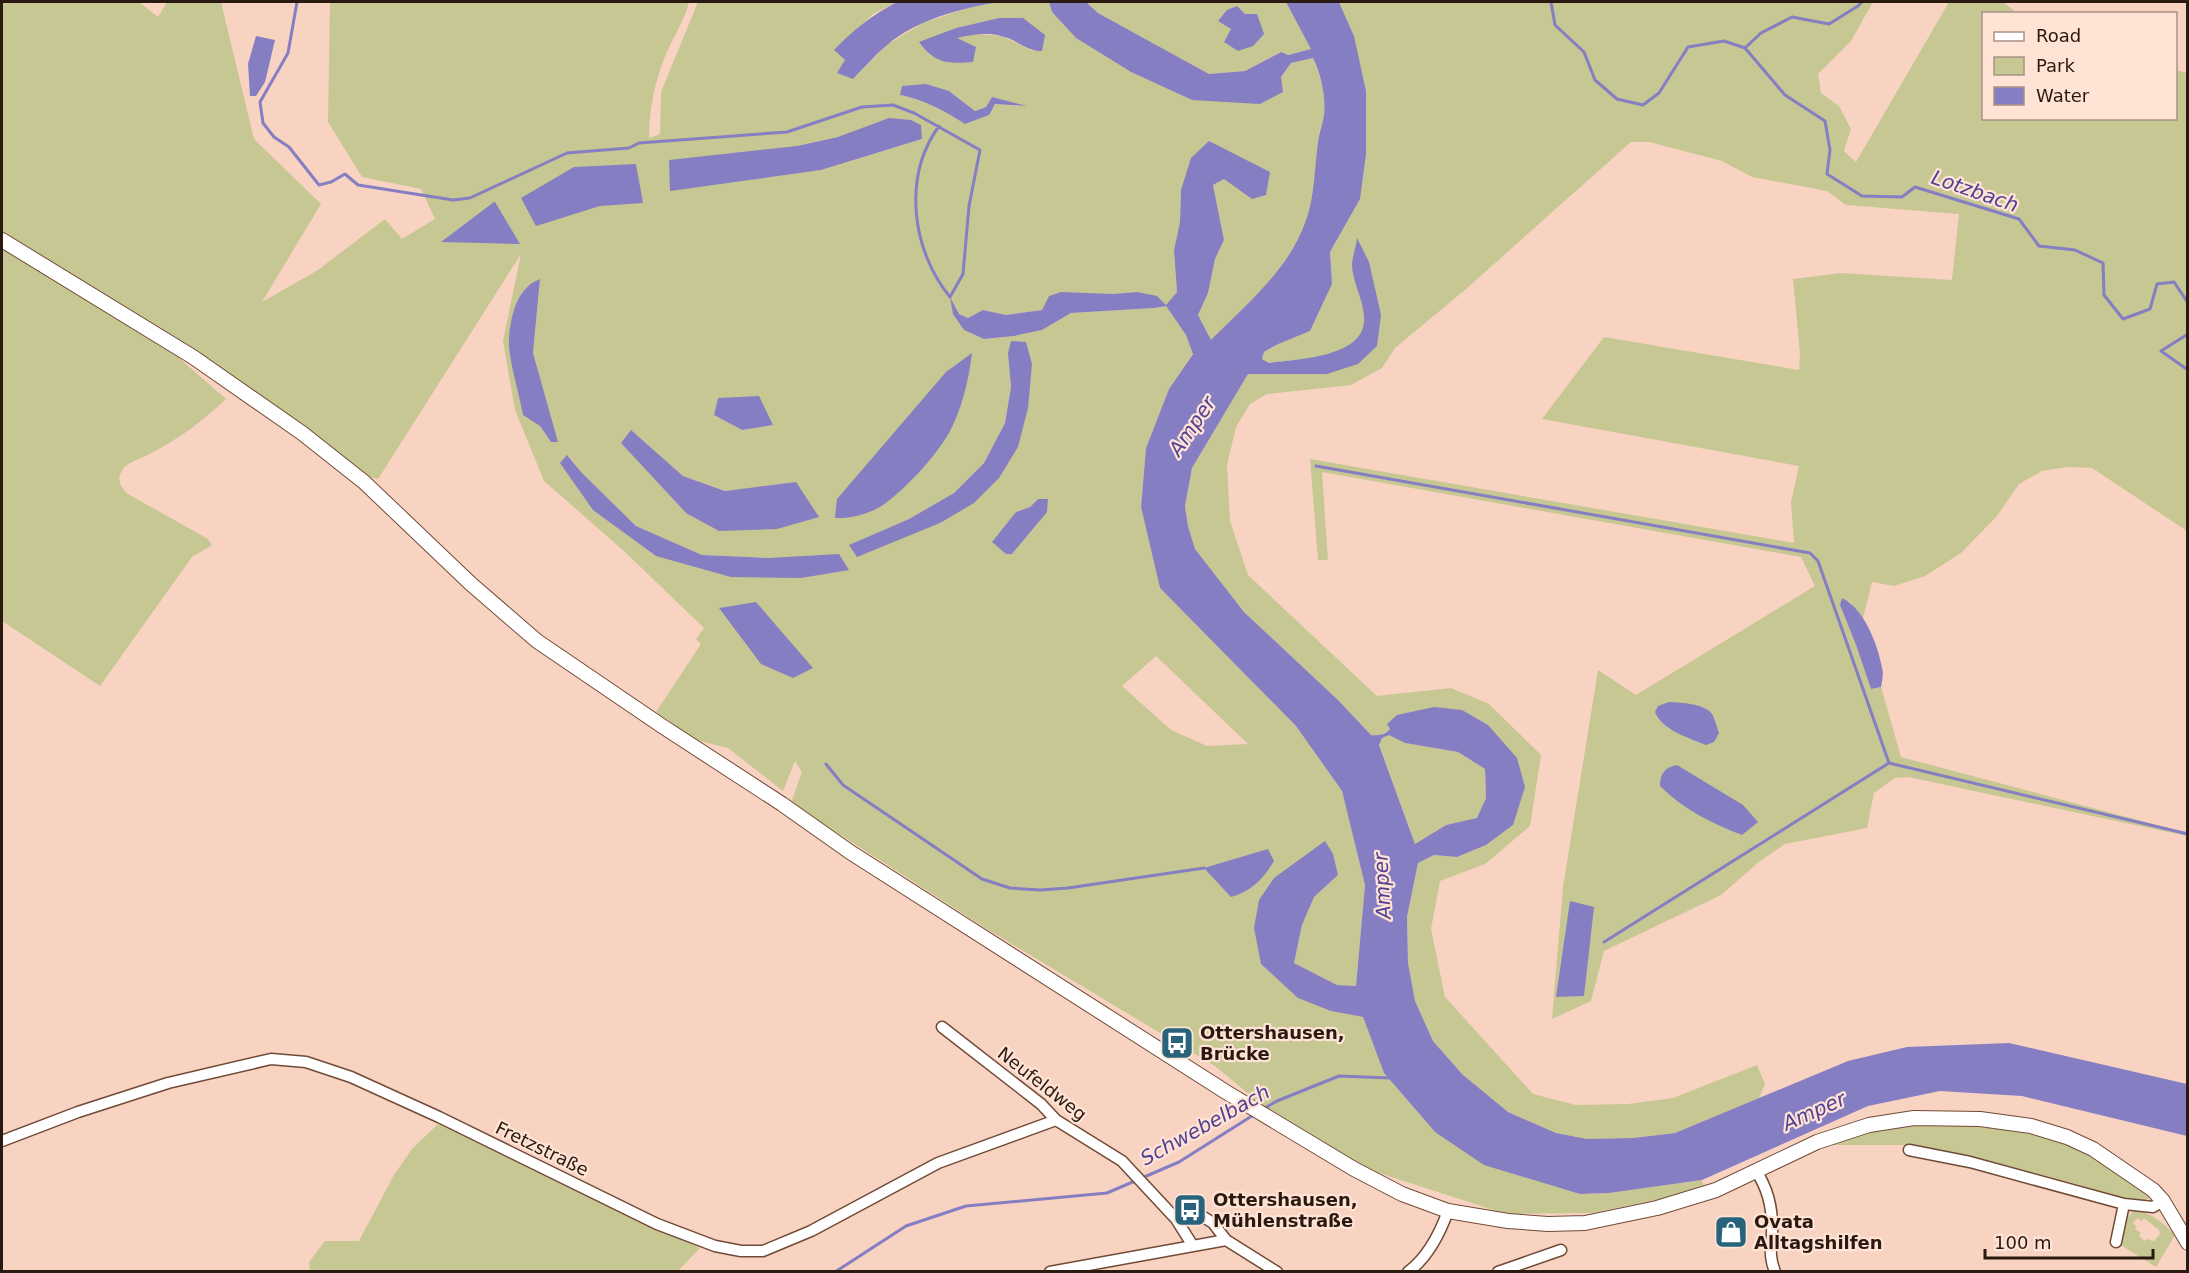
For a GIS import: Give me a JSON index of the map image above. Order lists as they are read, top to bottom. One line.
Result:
{"streets":{"street":["Neufeldweg","Fretzstraße"]},"crossings":[["Neufeldweg","Fretzstraße"]],"water":["Lotzbach","Amper","Schwebelbach"],"places":{"bus stop":["Ottershausen, Brücke","Ottershausen, Mühlenstraße"],"shop":["Ovata Alltagshilfen"]},"legend":["Road","Park","Water"],"scale_bar":"100 m"}
